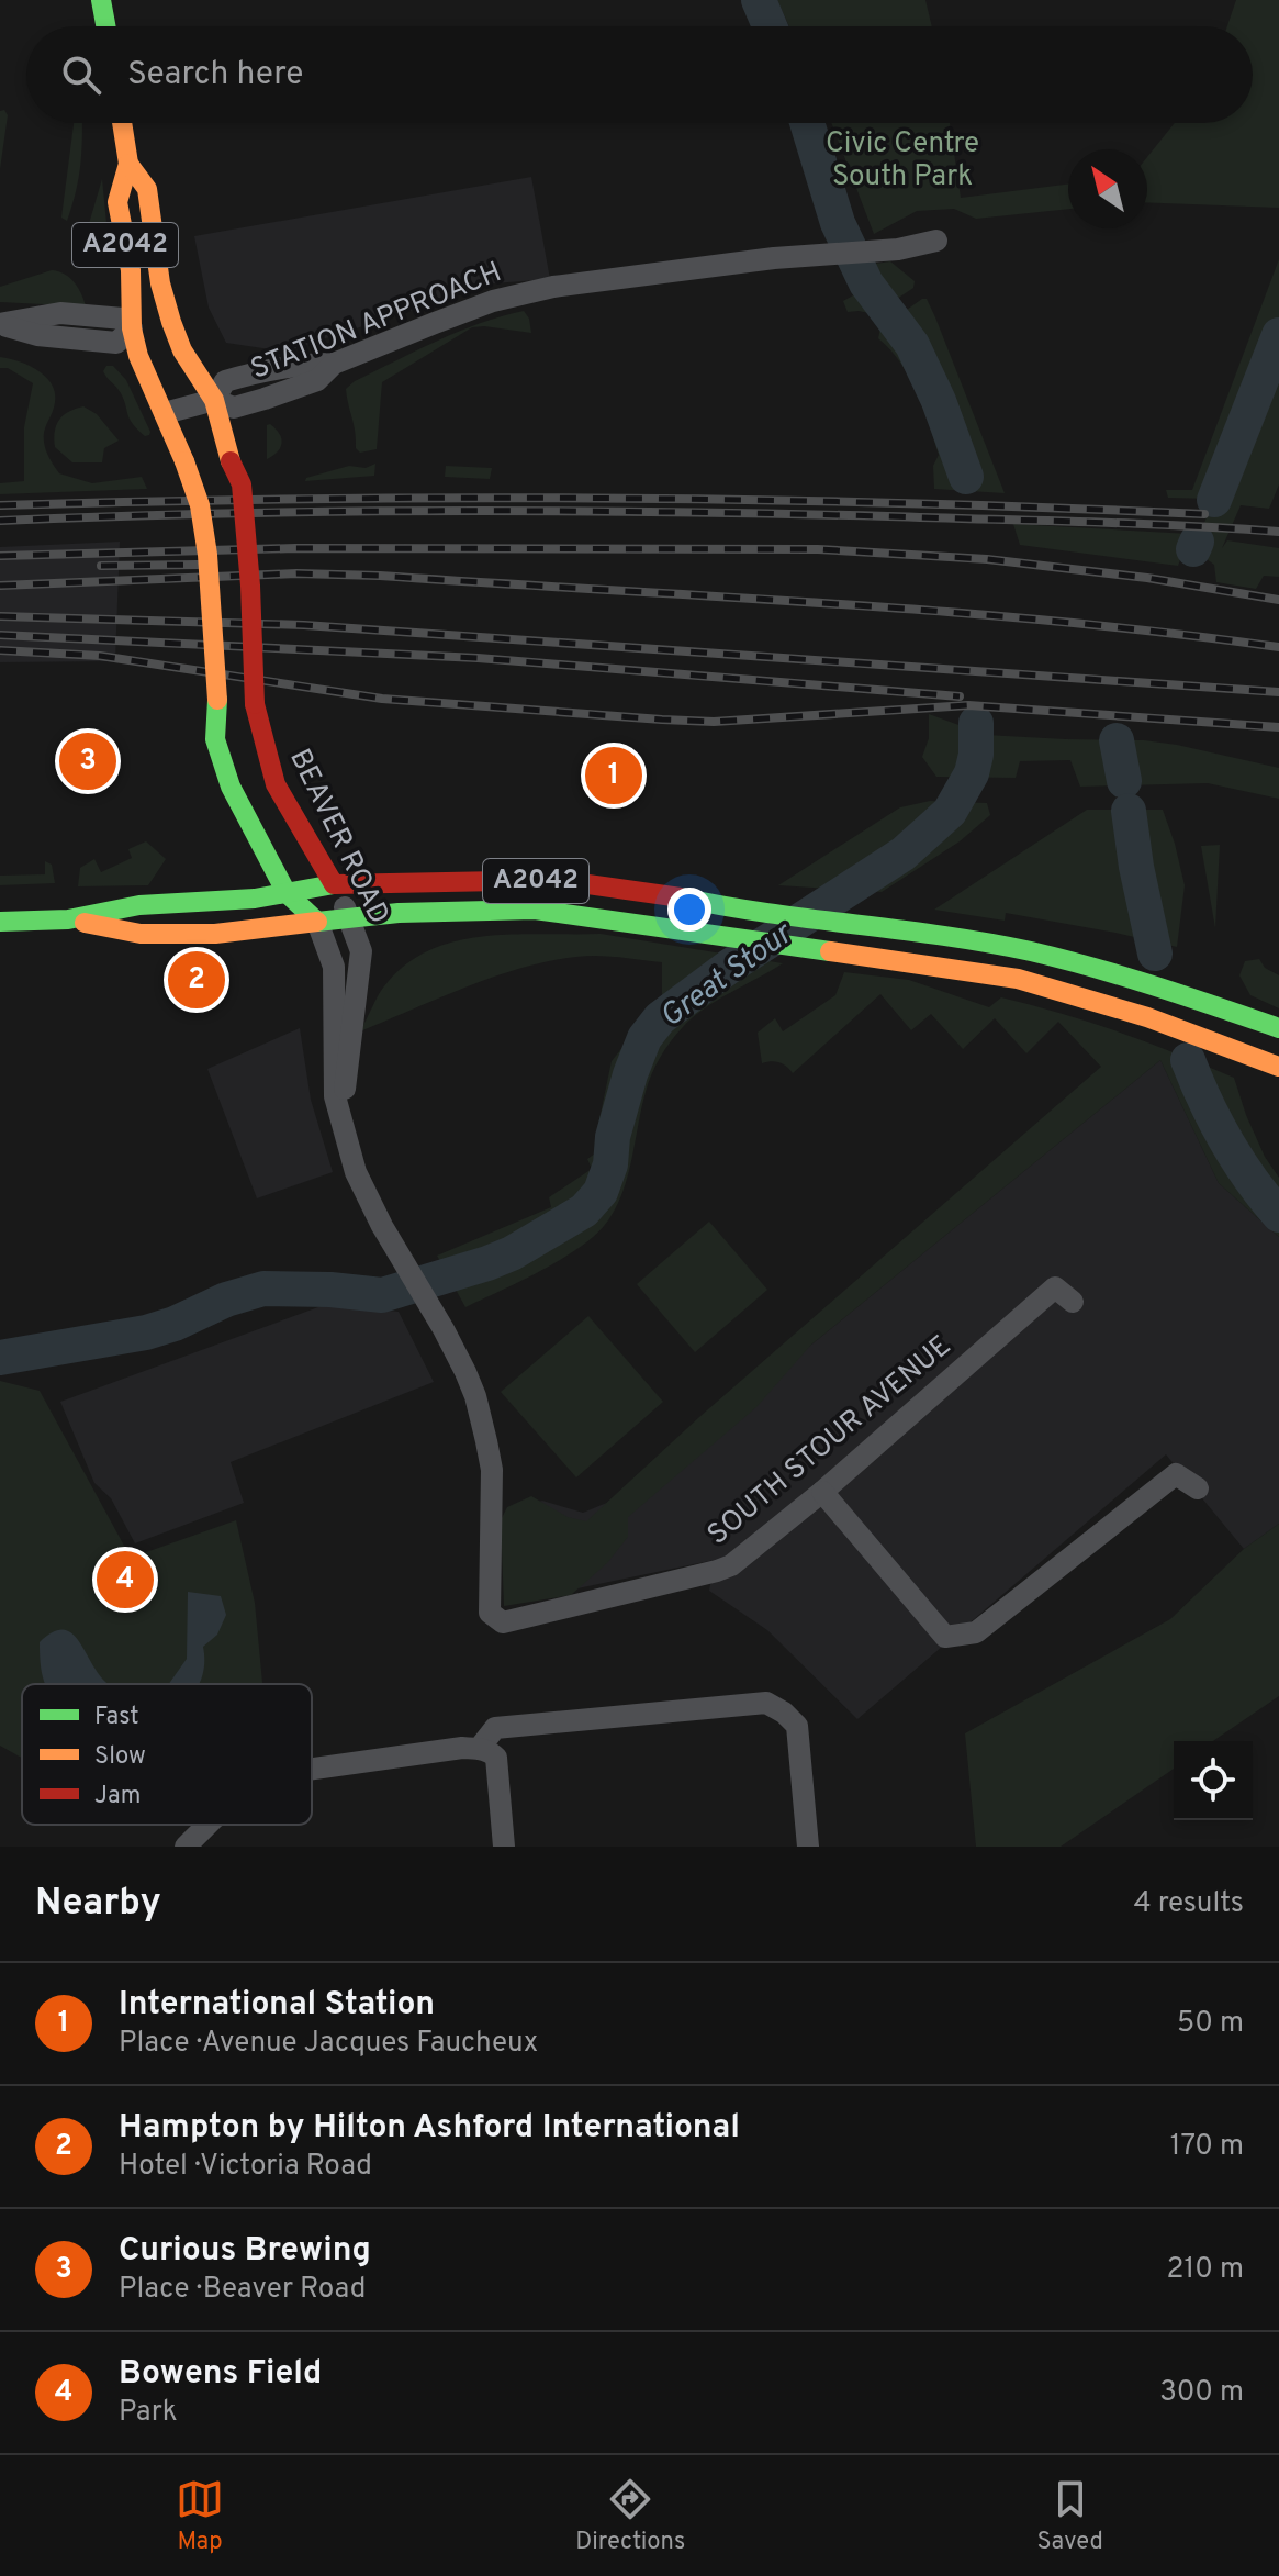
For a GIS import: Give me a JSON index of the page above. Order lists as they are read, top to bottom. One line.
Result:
{"streets":{"main road":["A2042","BEAVER ROAD"],"street":["STATION APPROACH","SOUTH STOUR AVENUE"]},"crossings":[["A2042","STATION APPROACH"],["A2042","BEAVER ROAD"],["STATION APPROACH","BEAVER ROAD"],["BEAVER ROAD","SOUTH STOUR AVENUE"]],"water":["Great Stour"],"parks":["Civic Centre South Park"],"legend":["Fast","Slow","Jam"],"north":"top left","page":{"search":"Search here","pins":["3","1","2","4"],"heading":["Nearby","4 results"],"list":[{"mark":"1","name":"International Station","note":"Place · Avenue Jacques Faucheux","value":"50 m"},{"mark":"2","name":"Hampton by Hilton Ashford International","note":"Hotel · Victoria Road","value":"170 m"},{"mark":"3","name":"Curious Brewing","note":"Place · Beaver Road","value":"210 m"},{"mark":"4","name":"Bowens Field","note":"Park","value":"300 m"}],"nav":["Map","Directions","Saved"]}}
